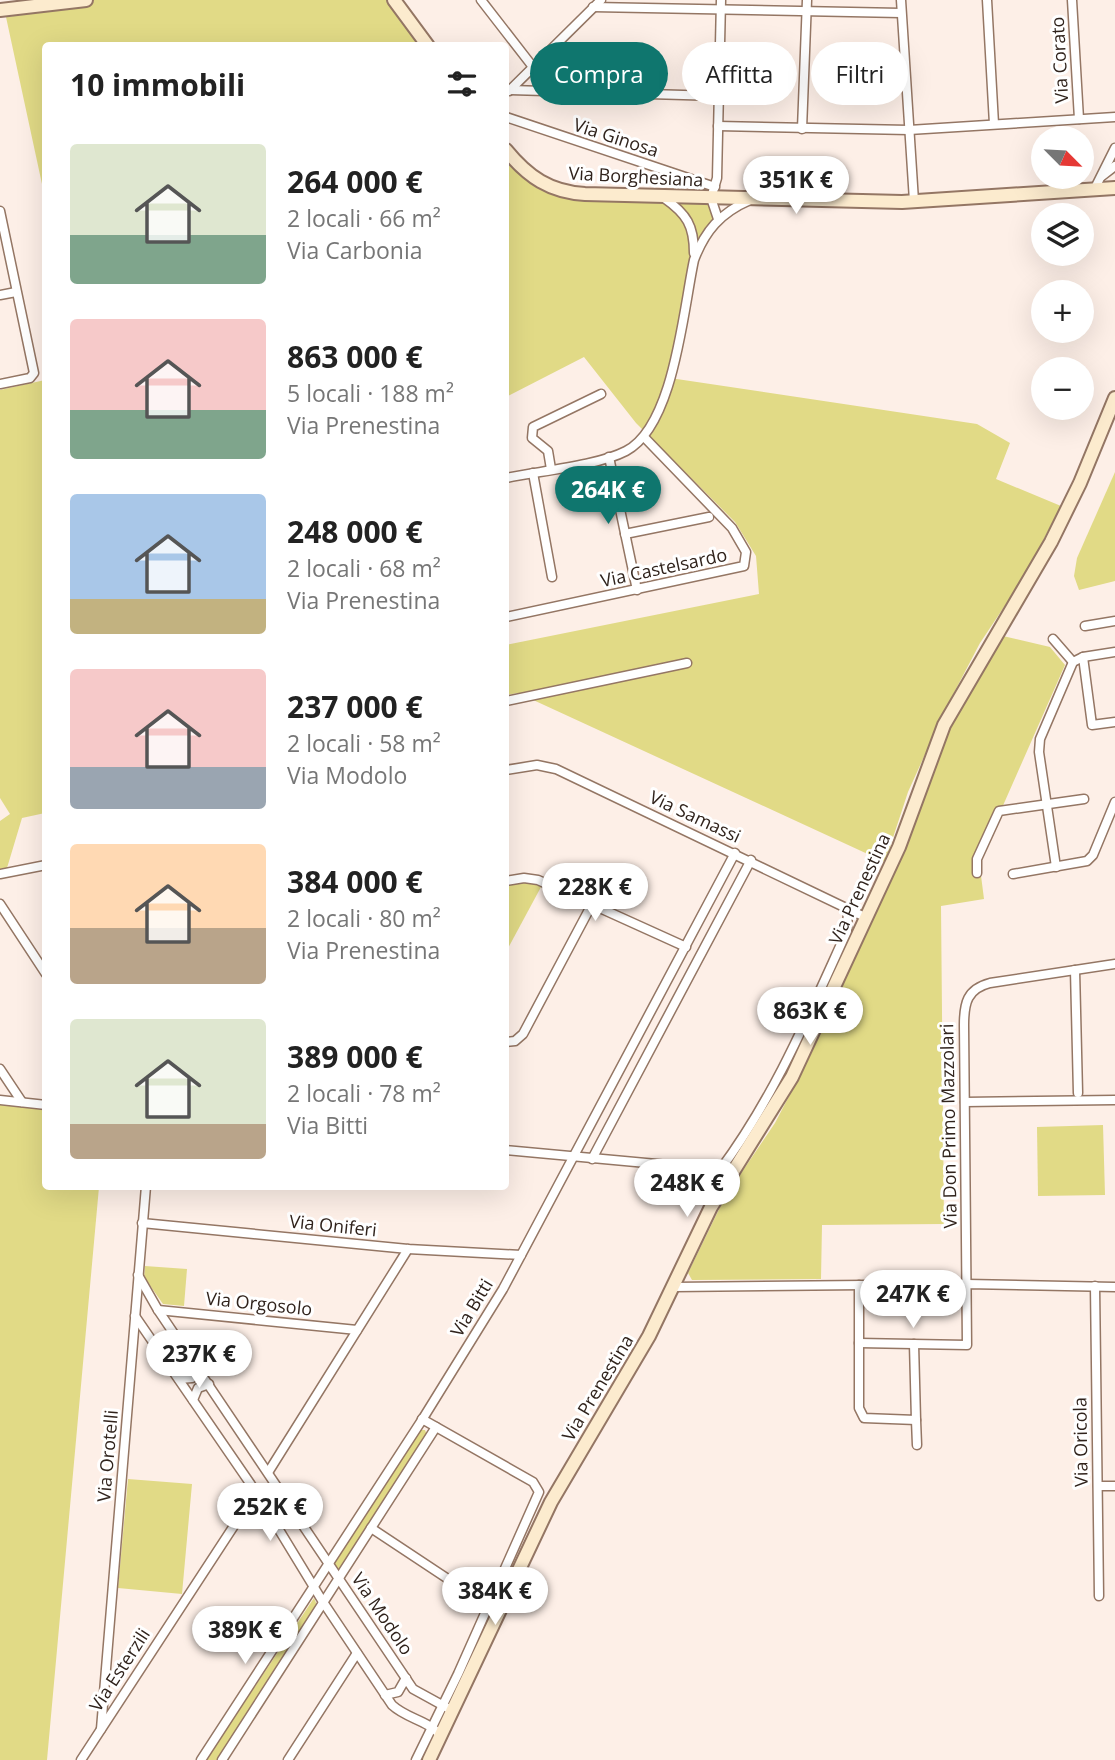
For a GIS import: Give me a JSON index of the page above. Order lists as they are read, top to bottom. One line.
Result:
{"streets":{"main road":["Via Borghesiana","Via Prenestina"],"street":["Via Corato","Via Ginosa","Via Castelsardo","Via Samassi","Via Don Primo Mazzolari","Via Oniferi","Via Orgosolo","Via Bitti","Via Oricola","Via Orotelli","Via Modolo","Via Esterzili"]},"crossings":[["Via Ginosa","Via Borghesiana"],["Via Samassi","Via Prenestina"],["Via Samassi","Via Bitti"],["Via Prenestina","Via Modolo"],["Via Oniferi","Via Bitti"],["Via Oniferi","Via Orotelli"],["Via Orgosolo","Via Modolo"],["Via Bitti","Via Modolo"],["Via Orotelli","Via Modolo"],["Via Orotelli","Via Esterzili"]],"north":"bottom right","page":{"chip":["Compra","Affitta","Filtri"],"heading":"10 immobili","map_buttons":["+","−"],"list":[{"name":"264 000 €","note":"2 locali · 66 m² · Via Carbonia"},{"name":"863 000 €","note":"5 locali · 188 m² · Via Prenestina"},{"name":"248 000 €","note":"2 locali · 68 m² · Via Prenestina"},{"name":"237 000 €","note":"2 locali · 58 m² · Via Modolo"},{"name":"384 000 €","note":"2 locali · 80 m² · Via Prenestina"},{"name":"389 000 €","note":"2 locali · 78 m² · Via Bitti"}],"price":["351K €","264K €","228K €","863K €","248K €","247K €","237K €","252K €","384K €","389K €"]}}
